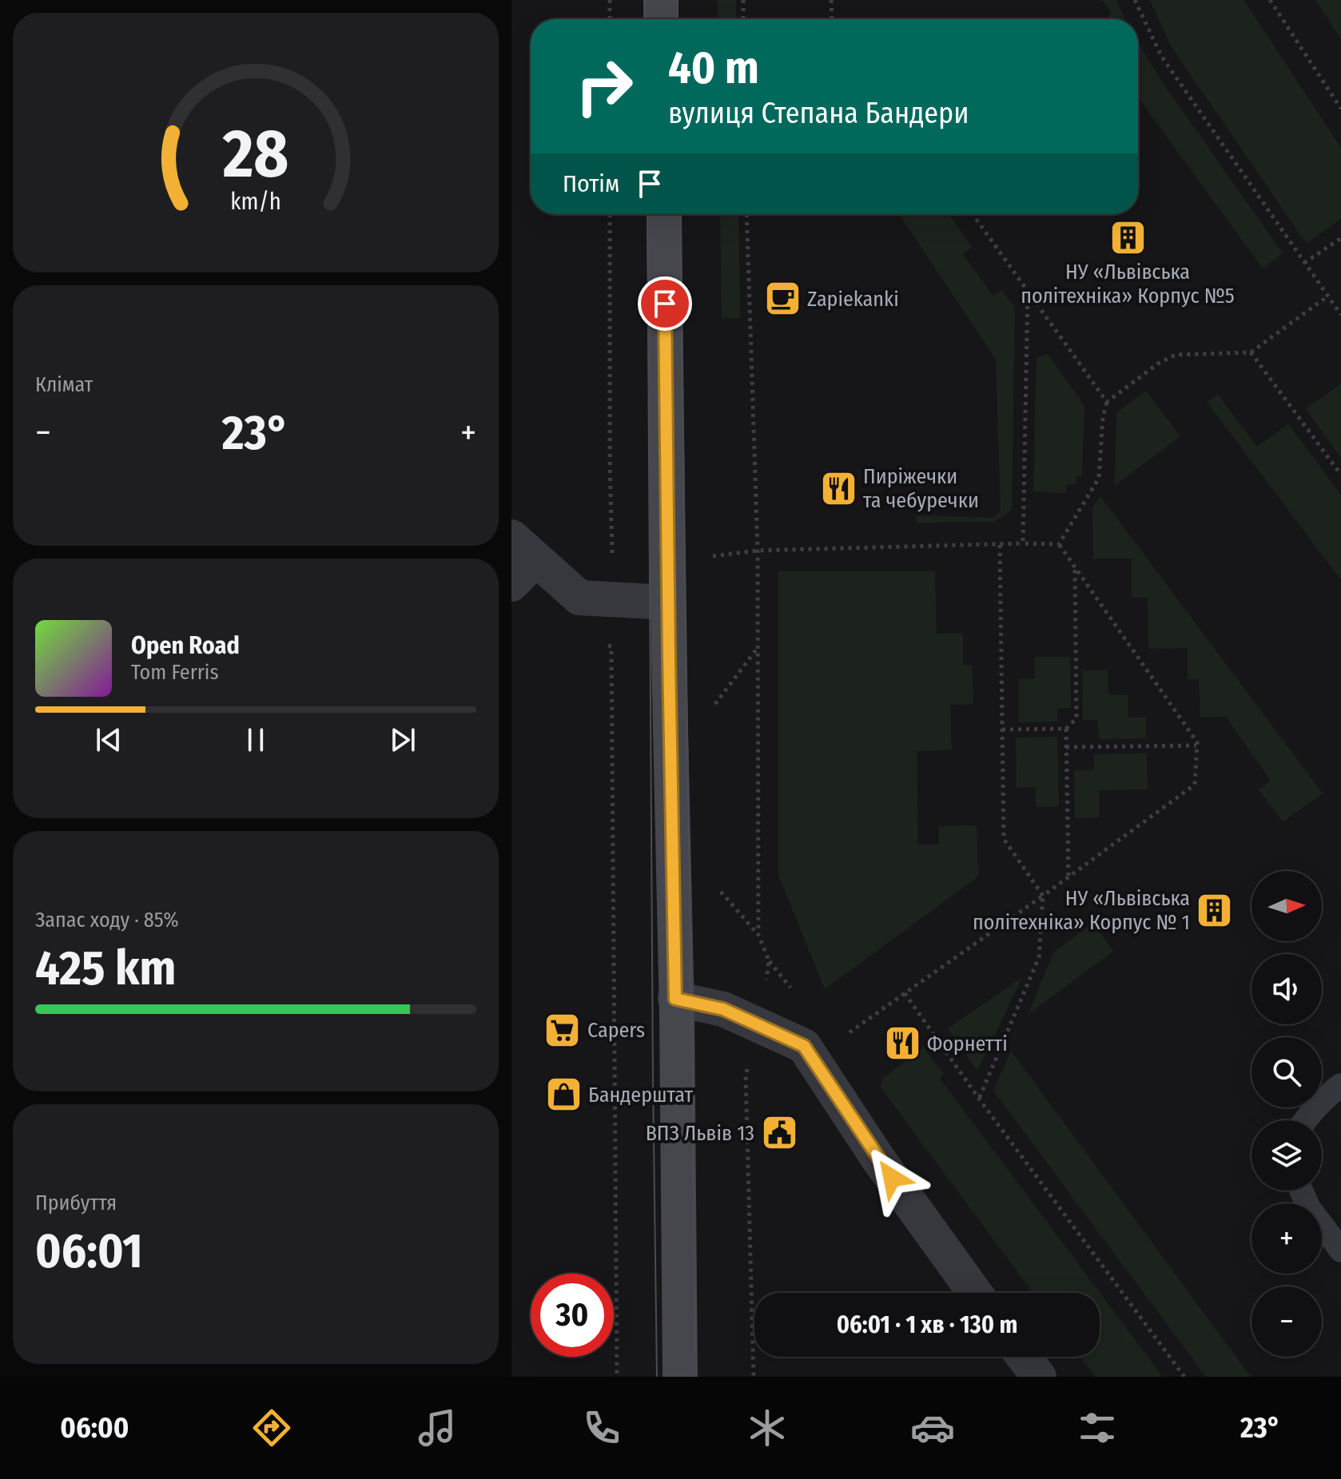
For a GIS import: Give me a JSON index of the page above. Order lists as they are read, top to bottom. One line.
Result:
{"places":{"building":["НУ «Львівська політехніка» Корпус №5","НУ «Львівська політехніка» Корпус № 1"],"cafe":["Zapiekanki"],"restaurant":["Пиріжечки та чебуречки","Форнетті"],"supermarket":["Capers"],"shop":["Бандерштат"],"public building":["ВПЗ Львів 13"]},"north":"right","page":{"turn":["40 m","вулиця Степана Бандери"],"then":"Потім","tile":["Клімат",["Запас ходу · 85%","425 km"],["Прибуття","06:01"]],"heat":["−","23°","+"],"song":["Open Road","Tom Ferris"],"map_buttons":["+","−"],"limit":"30","trip":"06:01 · 1 хв · 130 m","tabs":["06:00","23°"],"gauge":["28","km/h"]}}
